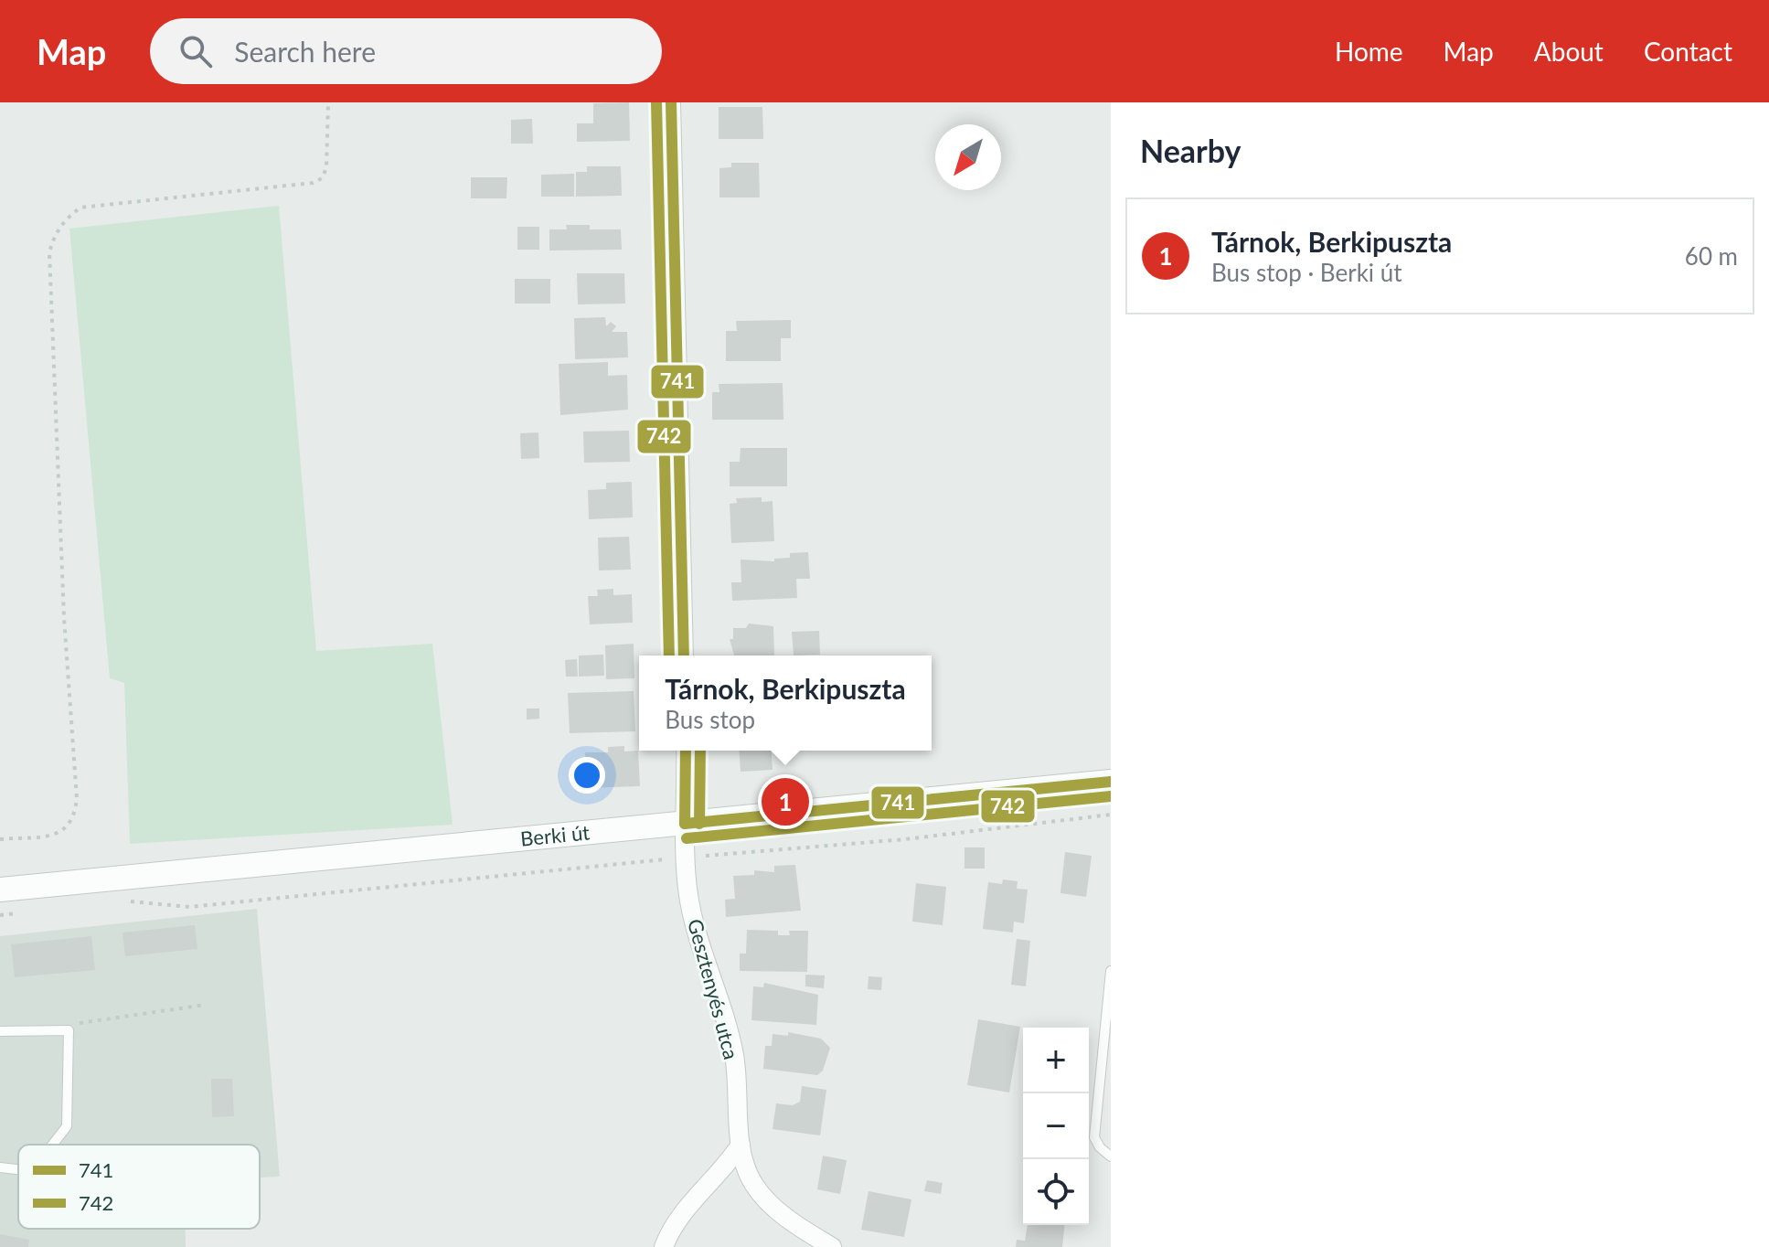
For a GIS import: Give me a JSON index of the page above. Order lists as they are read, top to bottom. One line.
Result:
{"streets":{"street":["Berki út","Gesztenyés utca"]},"crossings":[["Berki út","Gesztenyés utca"]],"lines":["transit line 741","transit line 742"],"legend":["741","742"],"north":"bottom left","page":{"header":"Map","search":"Search here","nav":["Home","Map","About","Contact"],"heading":"Nearby","list":[{"mark":"1","name":"Tárnok, Berkipuszta","note":"Bus stop · Berki út","value":"60 m"}],"popup":["Tárnok, Berkipuszta","Bus stop"],"pins":"1","map_buttons":["+","−"]}}
